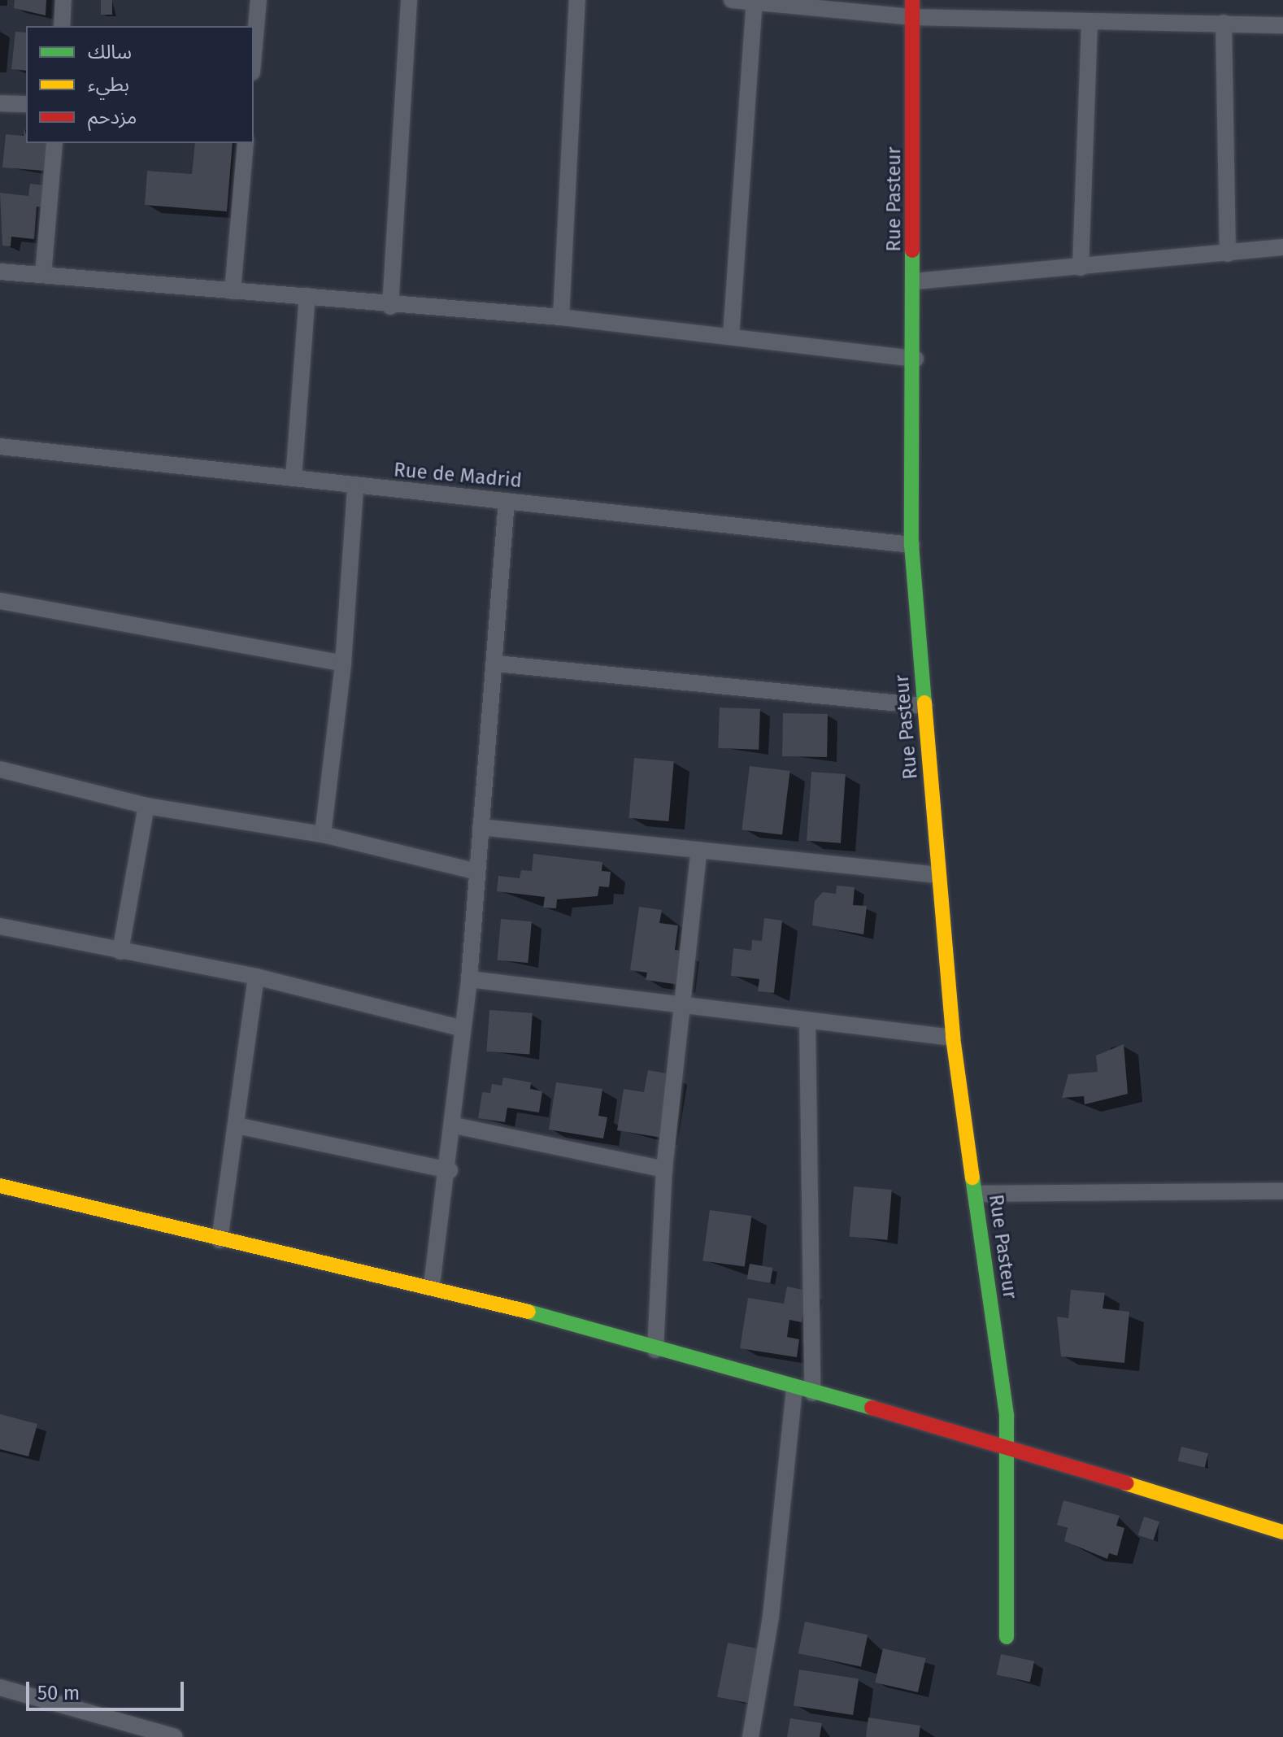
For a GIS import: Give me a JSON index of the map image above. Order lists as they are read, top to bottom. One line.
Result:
{"streets":{"street":["Rue Pasteur","Rue de Madrid"]},"crossings":[["Rue Pasteur","Rue de Madrid"]],"legend":["سالك","بطيء","مزدحم"],"scale_bar":"50 m"}
